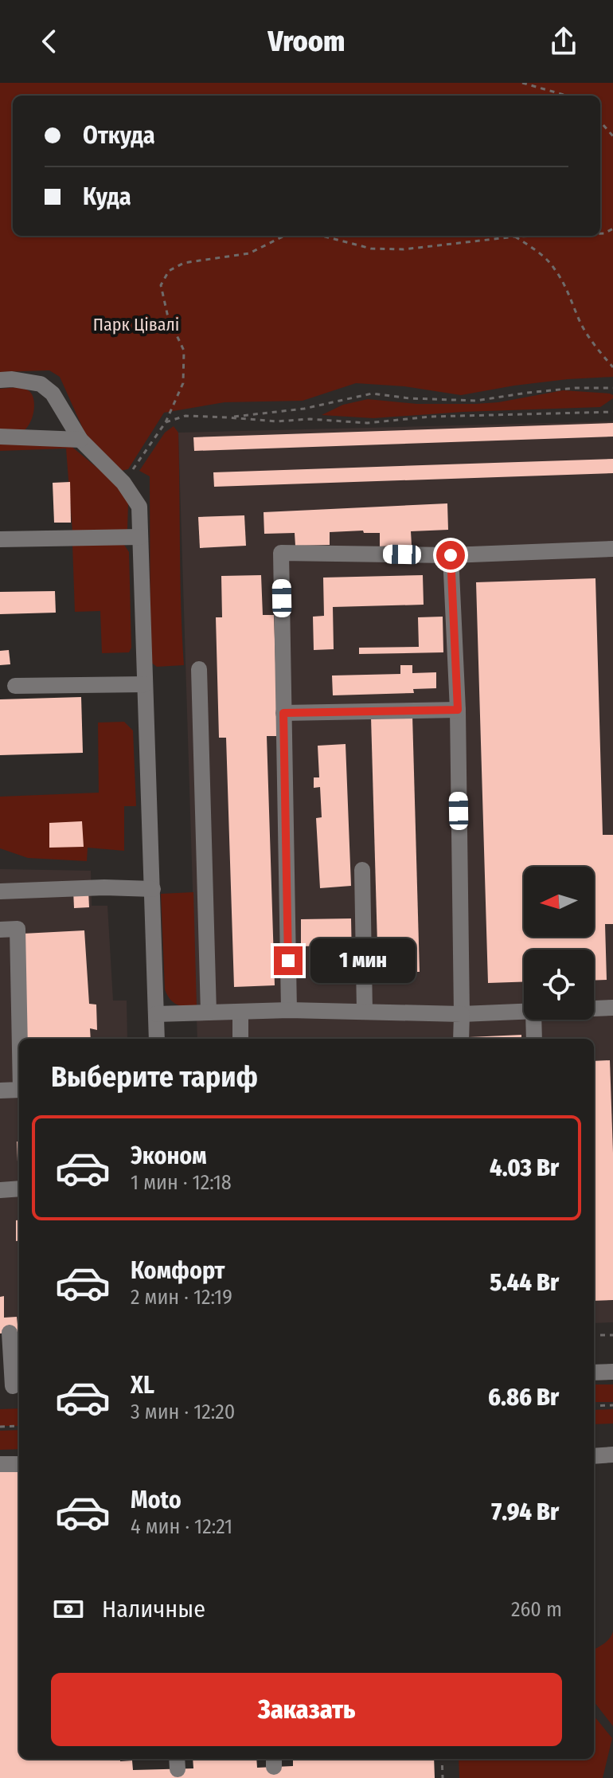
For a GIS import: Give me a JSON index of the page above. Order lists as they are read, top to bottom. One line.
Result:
{"parks":["Парк Цівалі"],"north":"left","page":{"header":"Vroom","banner":["Откуда","Куда"],"bubble":"1 мин","heading":"Выберите тариф","list":[{"name":"Эконом","note":"1 мин · 12:18","value":"4.03 Br"},{"name":"Комфорт","note":"2 мин · 12:19","value":"5.44 Br"},{"name":"XL","note":"3 мин · 12:20","value":"6.86 Br"},{"name":"Moto","note":"4 мин · 12:21","value":"7.94 Br"}],"pay":["Наличные","260 m"],"buttons":"Заказать"}}
